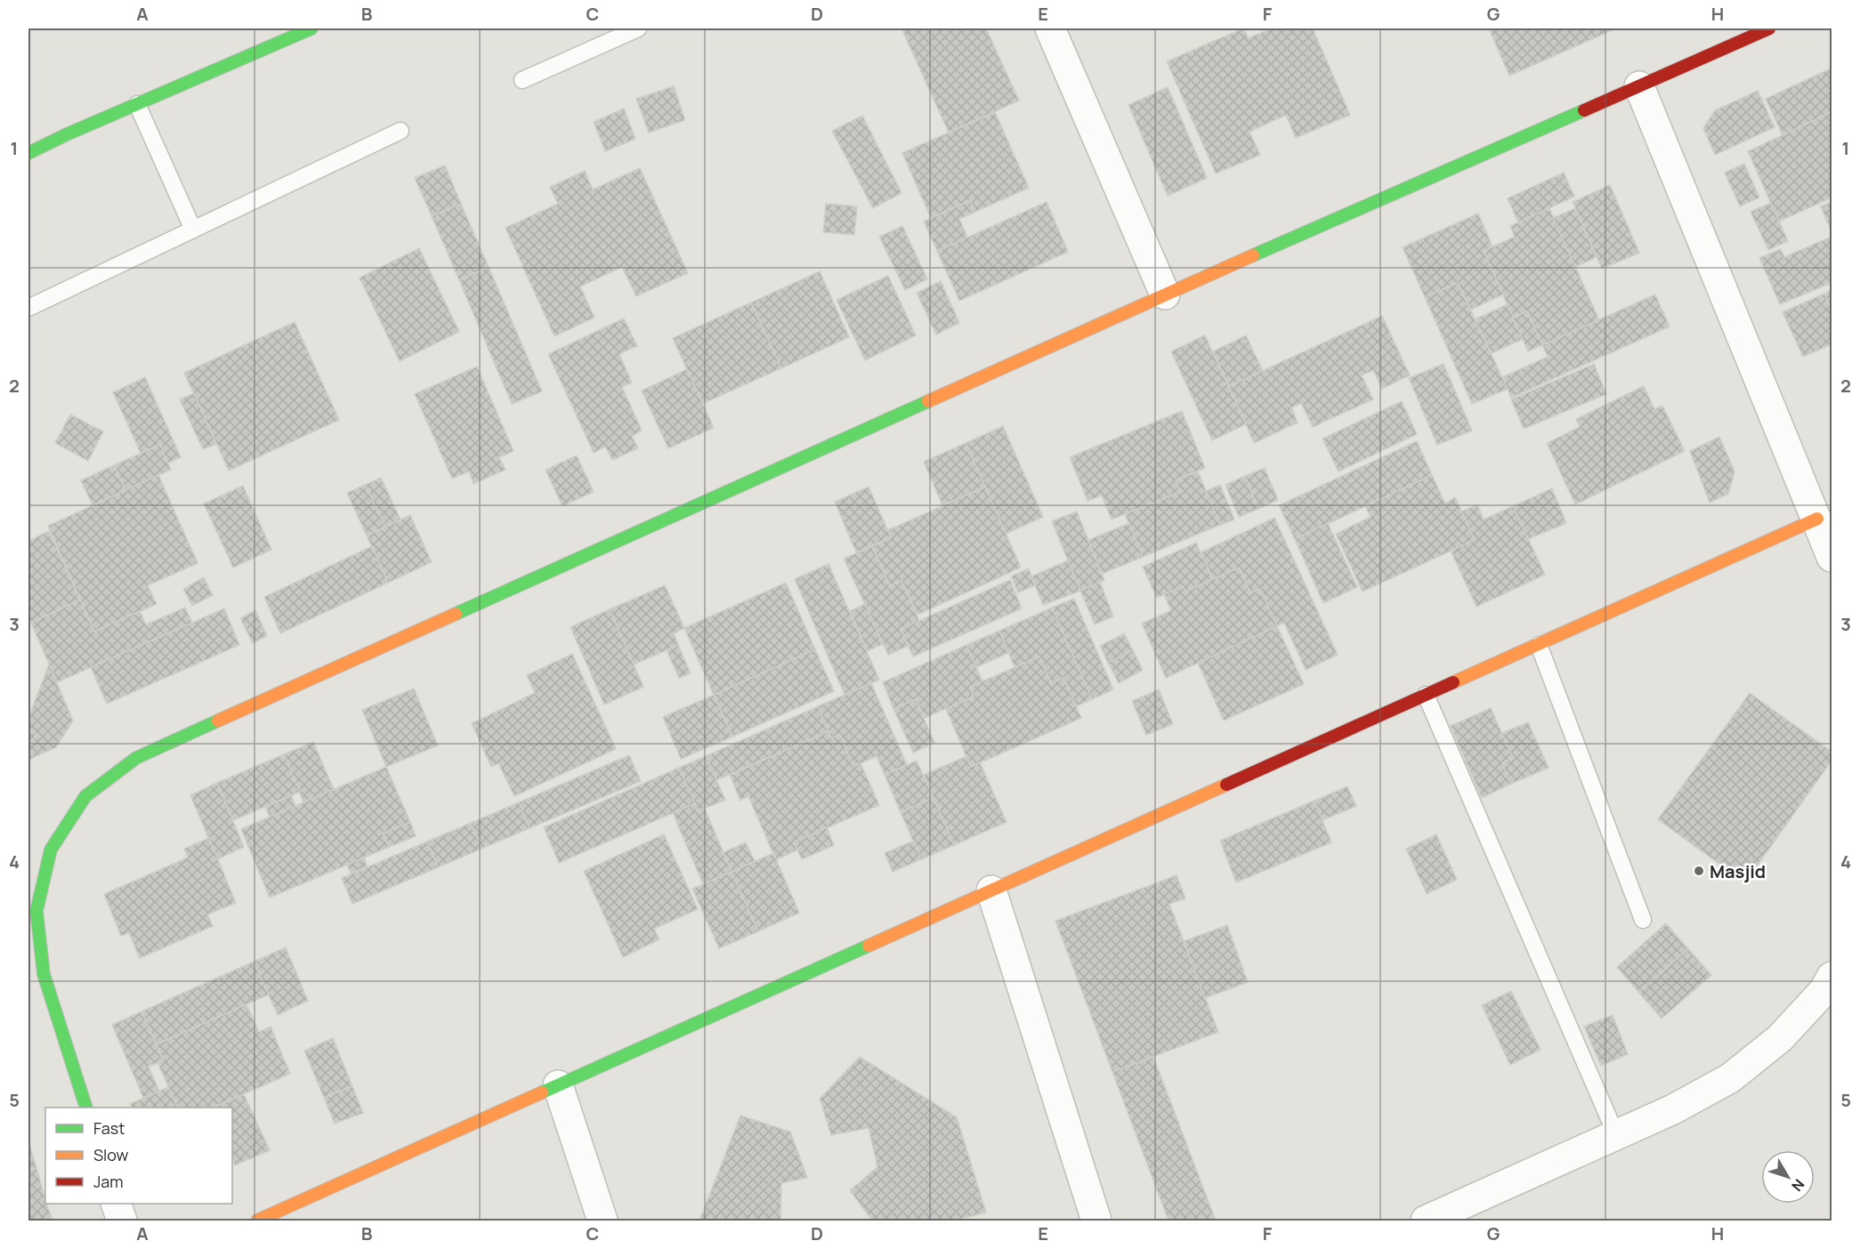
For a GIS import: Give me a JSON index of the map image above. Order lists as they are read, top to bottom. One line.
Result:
{"places":["Masjid"],"legend":["Fast","Slow","Jam"],"north":"bottom right","grid":{"columns":["A","B","C","D","E","F","G","H"],"rows":["1","2","3","4","5"]}}
